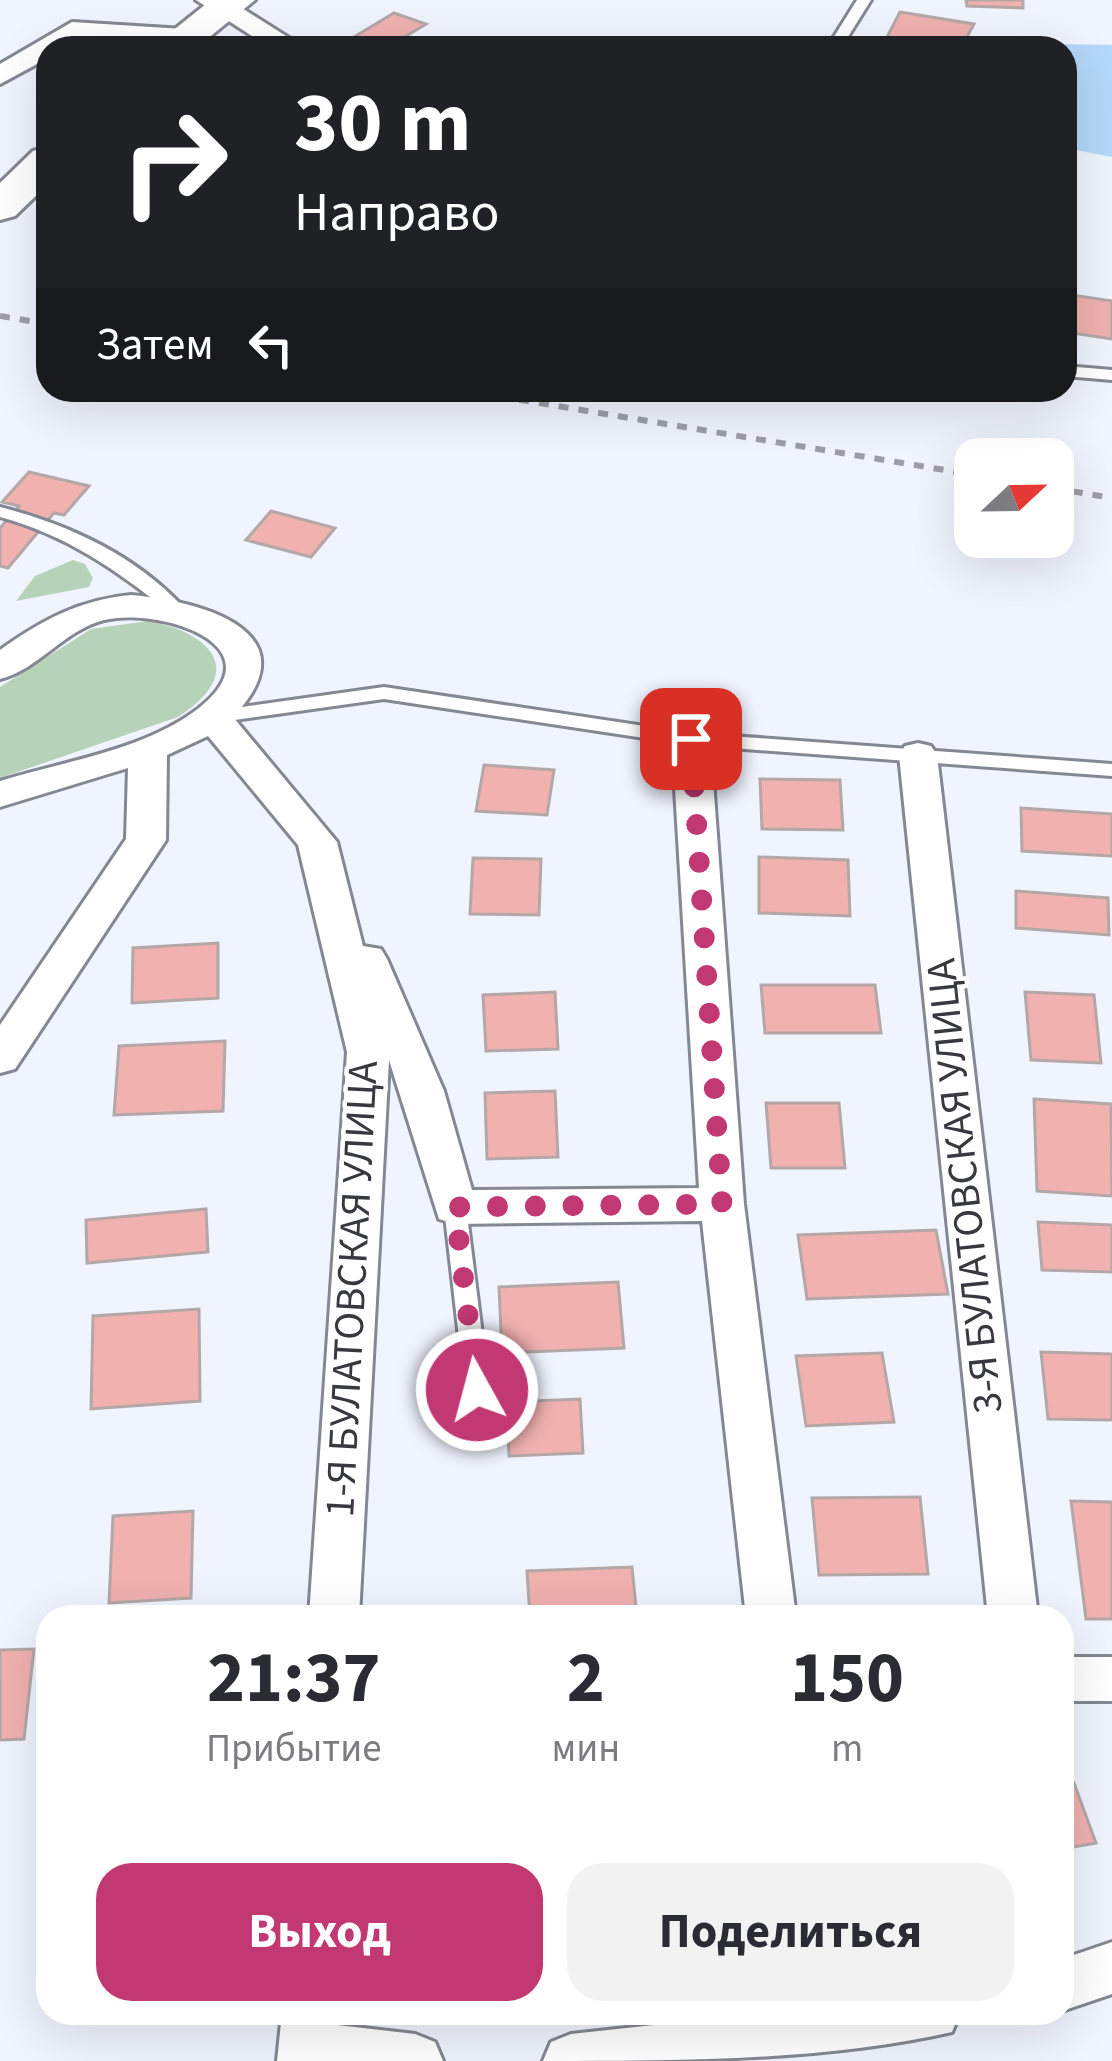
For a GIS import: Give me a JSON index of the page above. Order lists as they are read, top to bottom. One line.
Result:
{"streets":{"street":["3-Я БУЛАТОВСКАЯ УЛИЦА","1-Я БУЛАТОВСКАЯ УЛИЦА"]},"north":"right","page":{"turn":["30 m","Направо"],"then":"Затем","eta":["21:37","Прибытие","2","мин","150","m"],"buttons":["Выход","Поделиться"]}}
